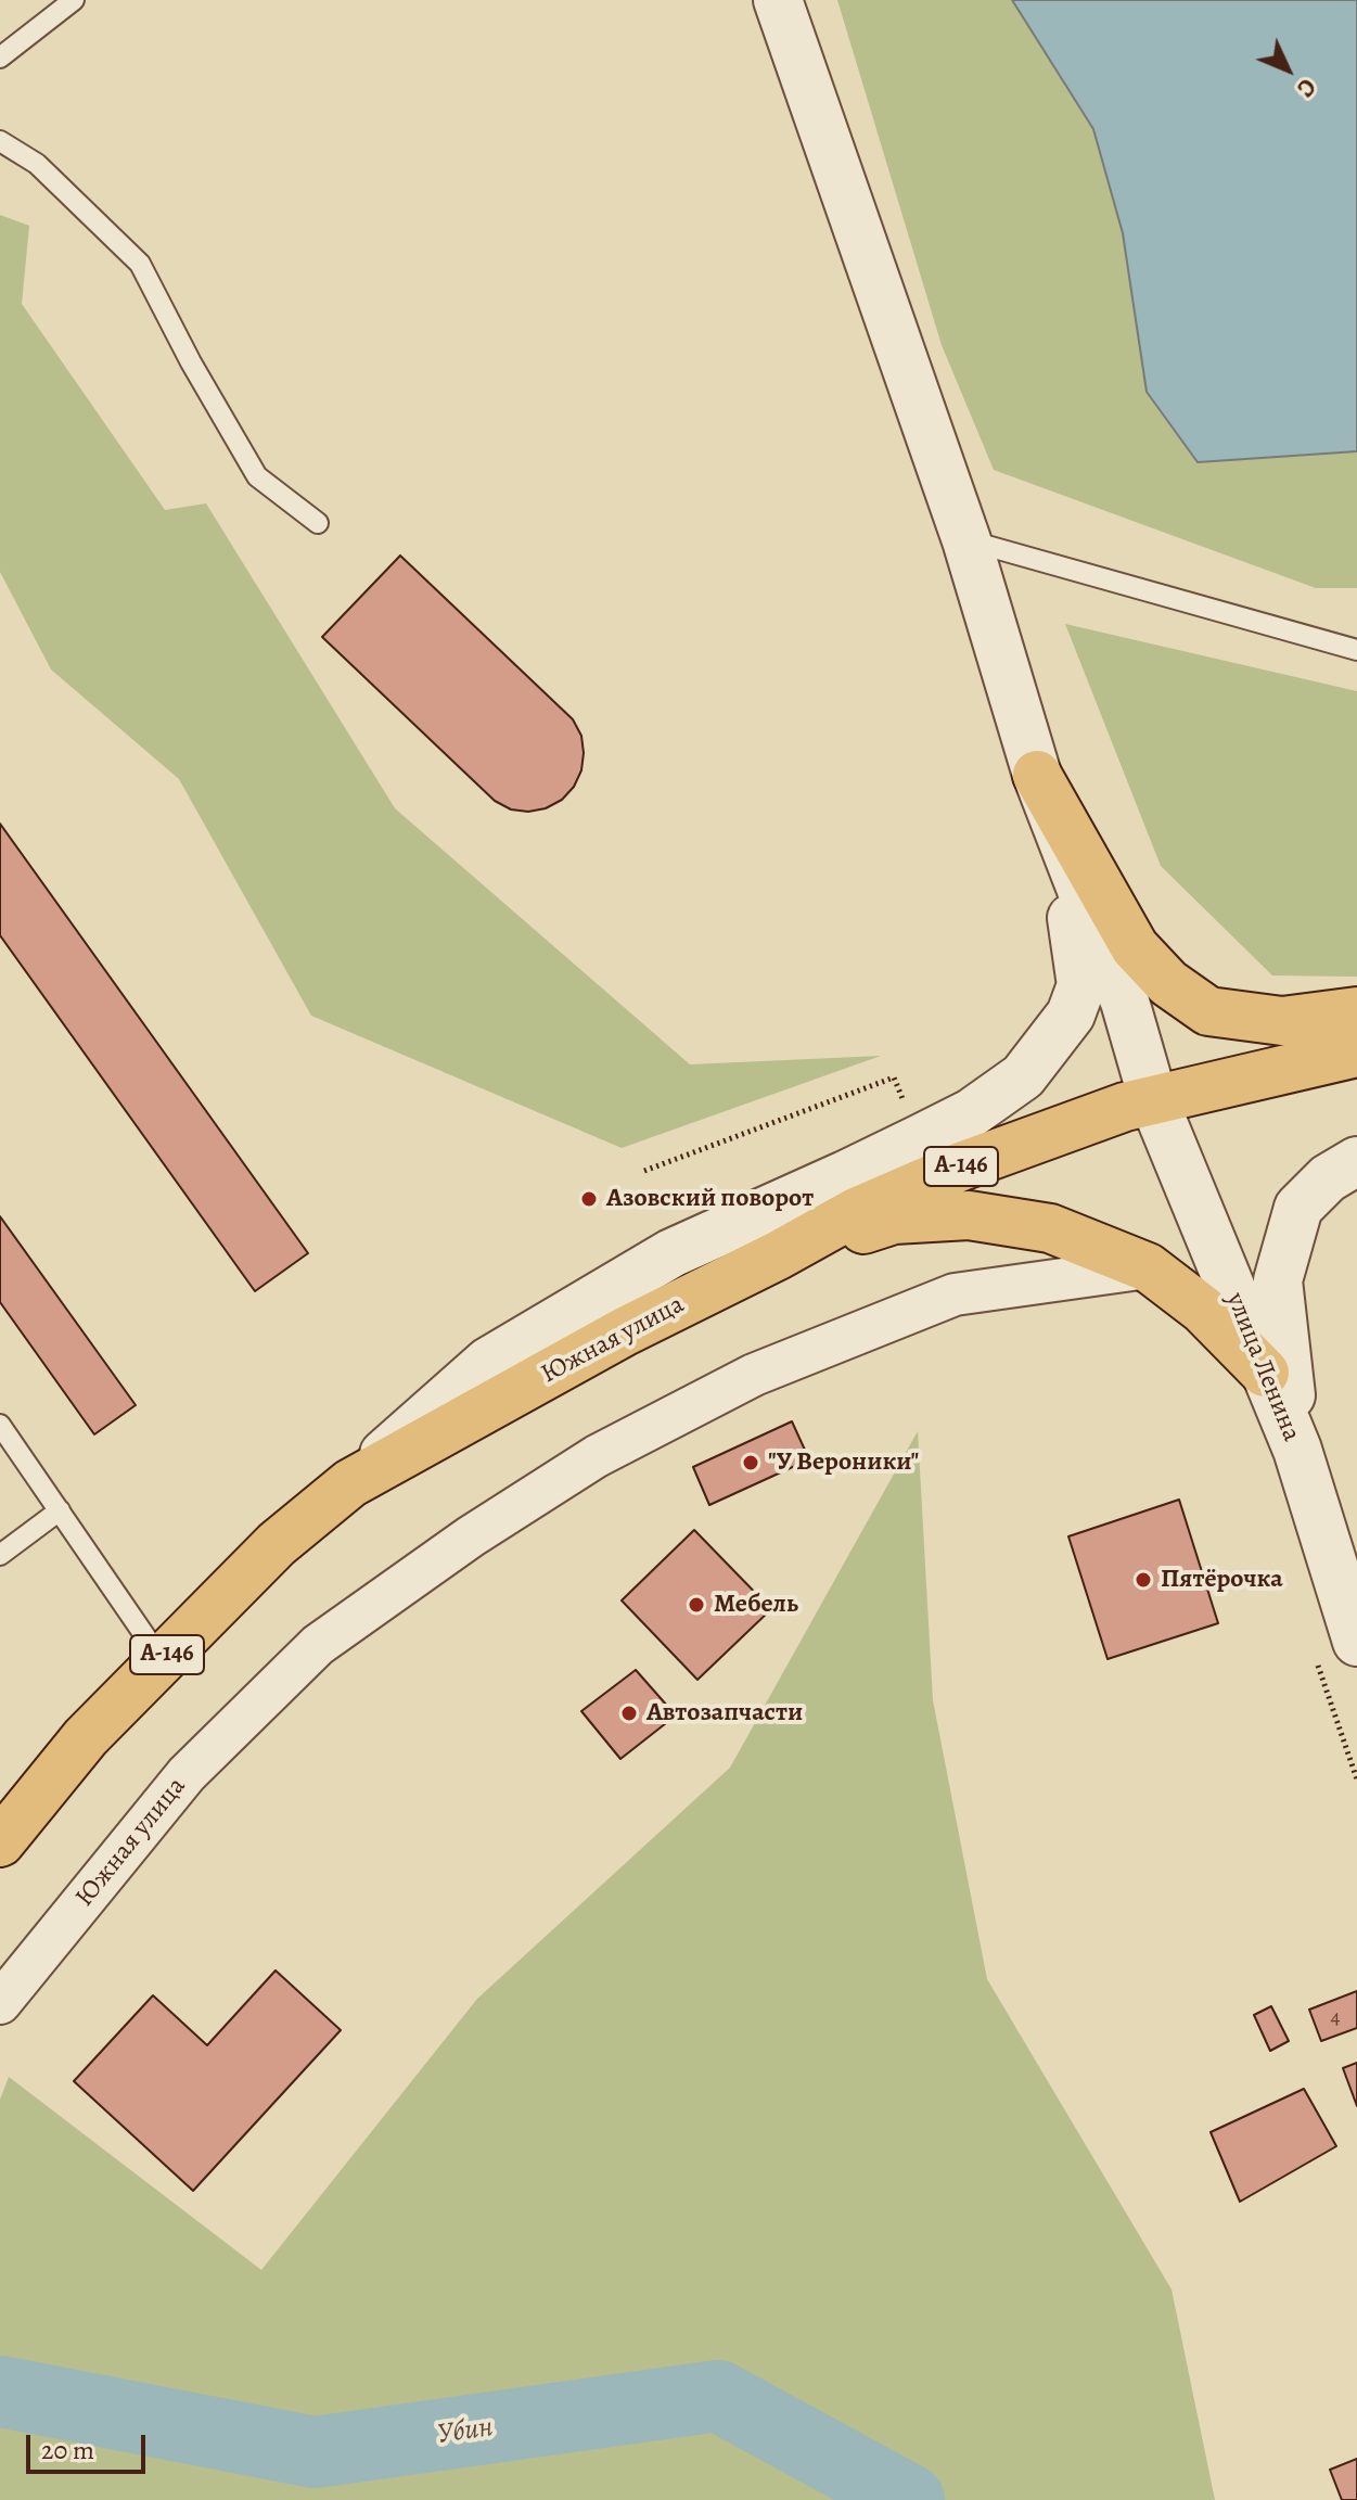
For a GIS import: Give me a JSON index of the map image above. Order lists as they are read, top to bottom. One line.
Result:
{"streets":{"highway":["А-146","Южная улица"],"street":["улица Ленина"]},"crossings":[["Южная улица","улица Ленина"]],"water":["Убин"],"places":["Азовский поворот","\"У Вероники\"","Пятёрочка","Мебель","Автозапчасти"],"house_numbers":["4"],"scale_bar":"20 m","north":"bottom right"}
